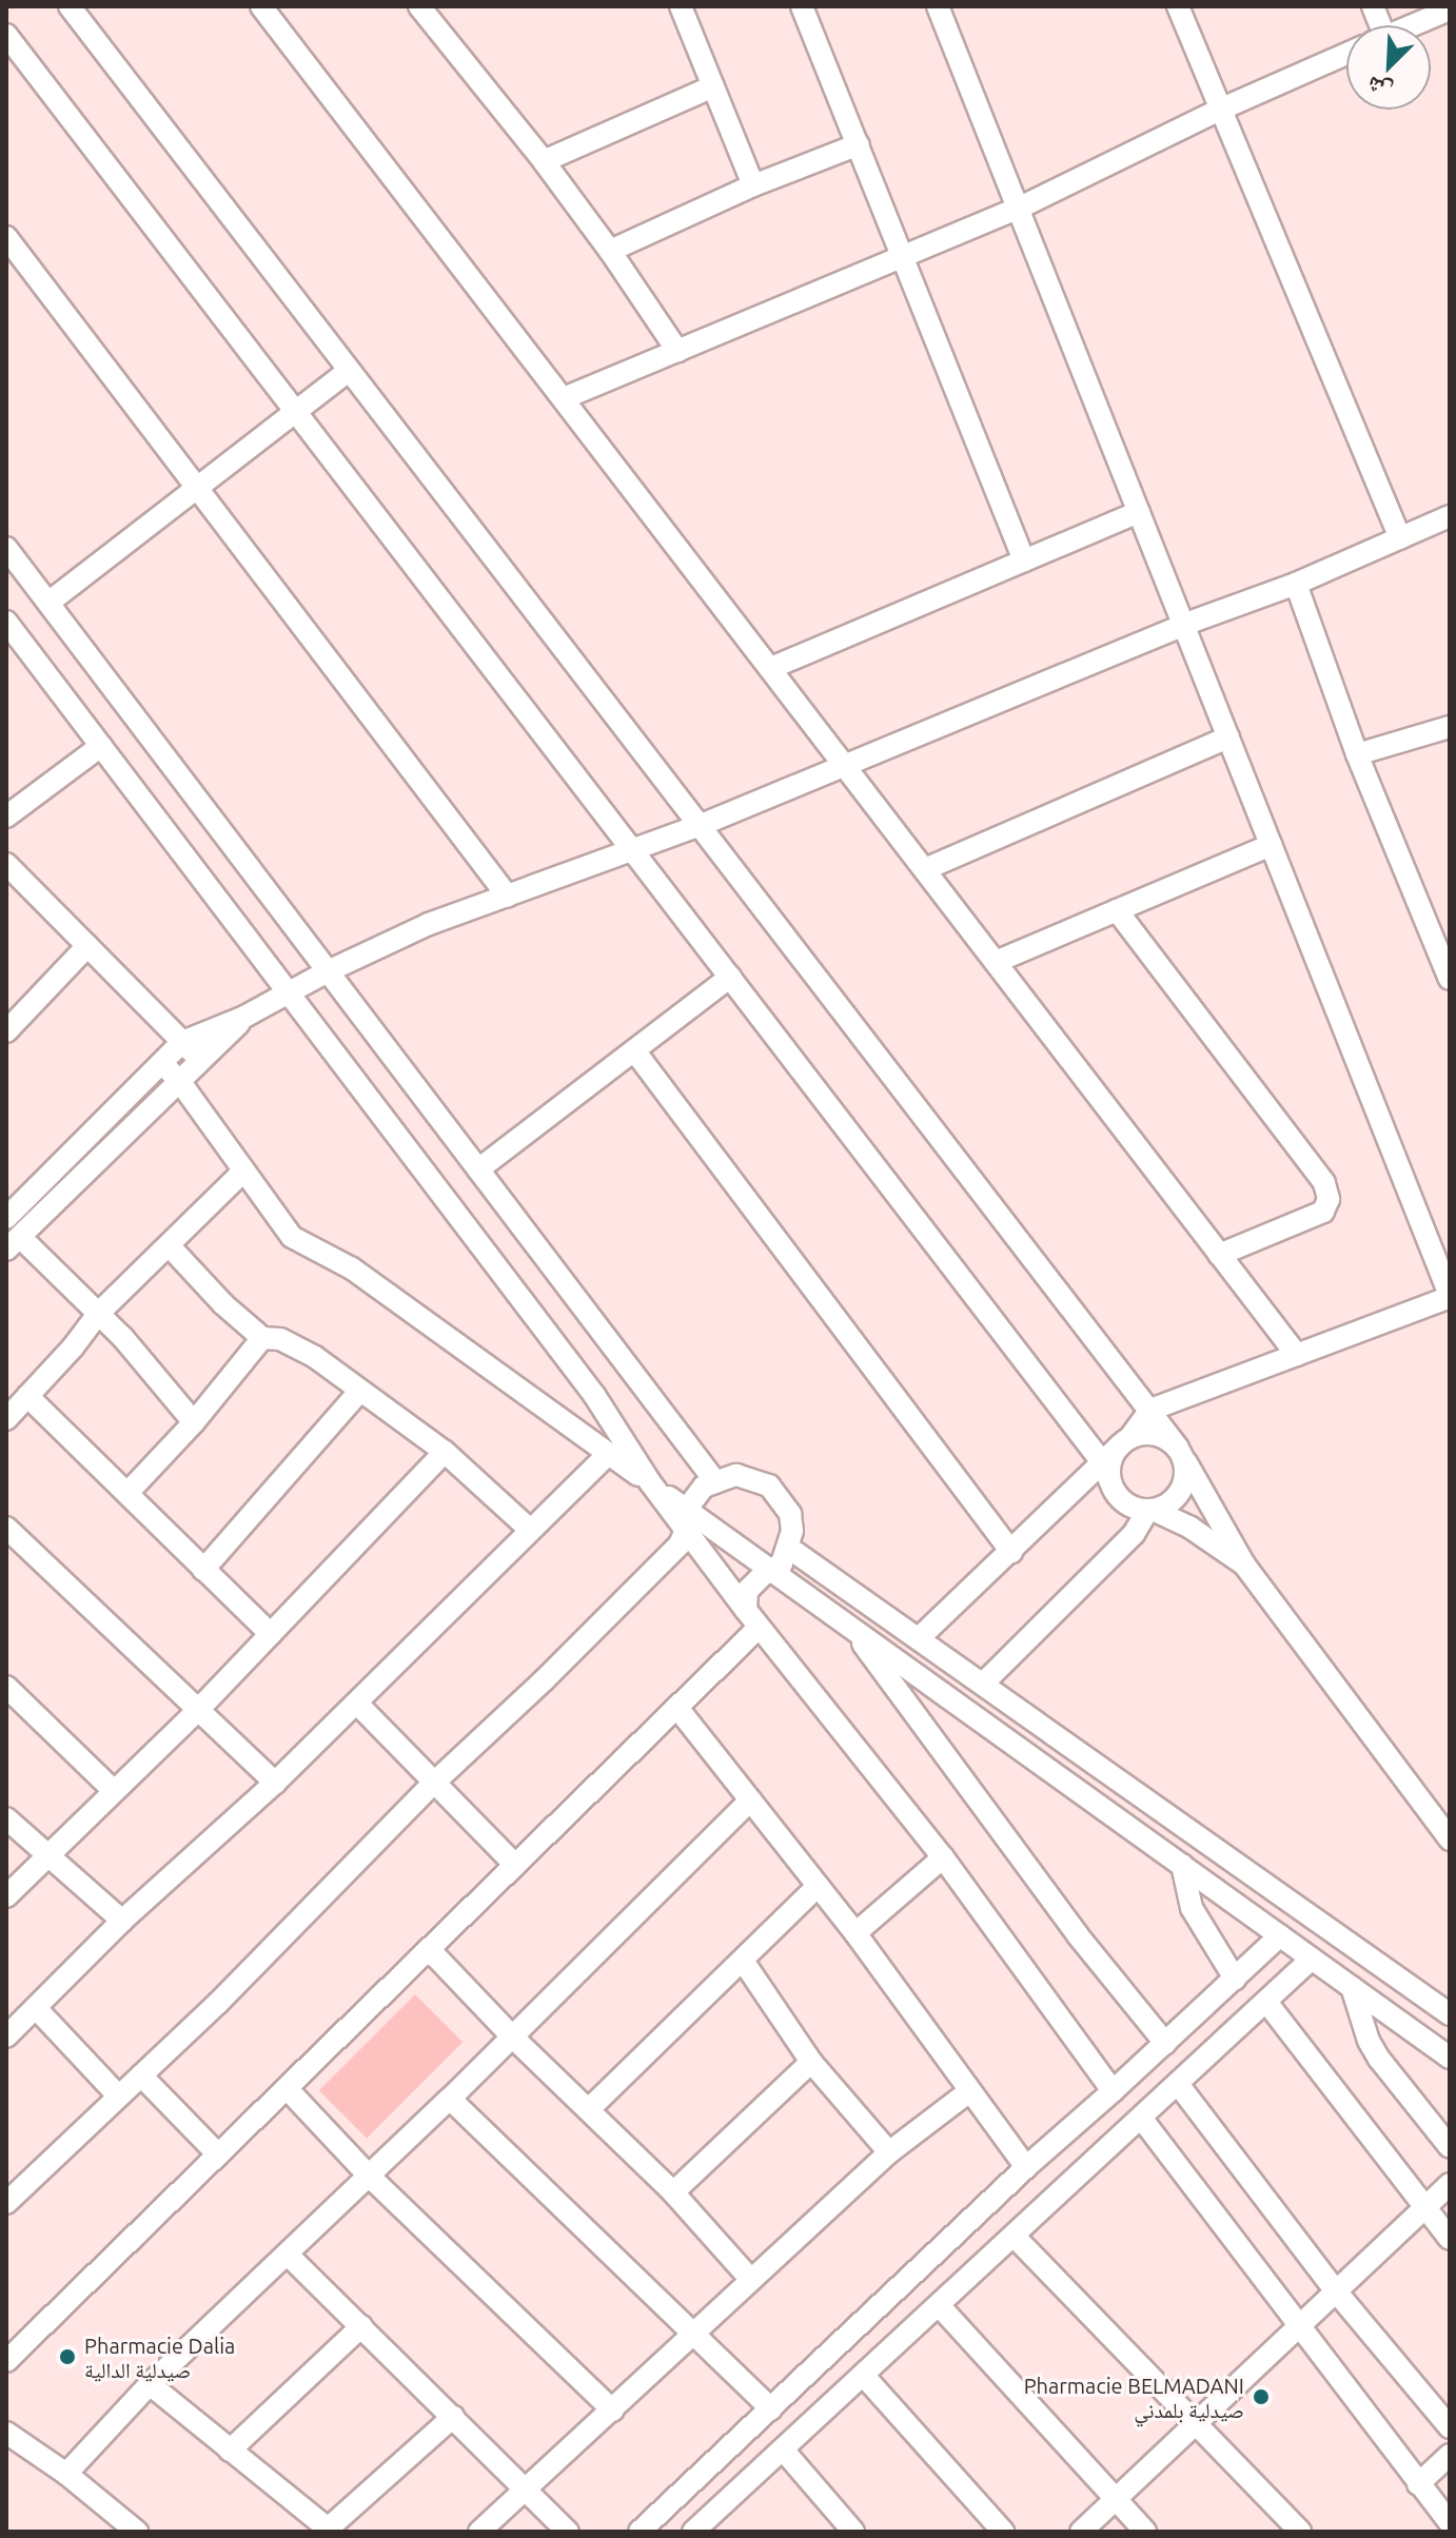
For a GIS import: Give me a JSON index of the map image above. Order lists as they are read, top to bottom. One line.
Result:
{"places":["Pharmacie Dalia صيدلية الدالية","Pharmacie BELMADANI صيدلية بلمدني"],"north":"bottom left"}
